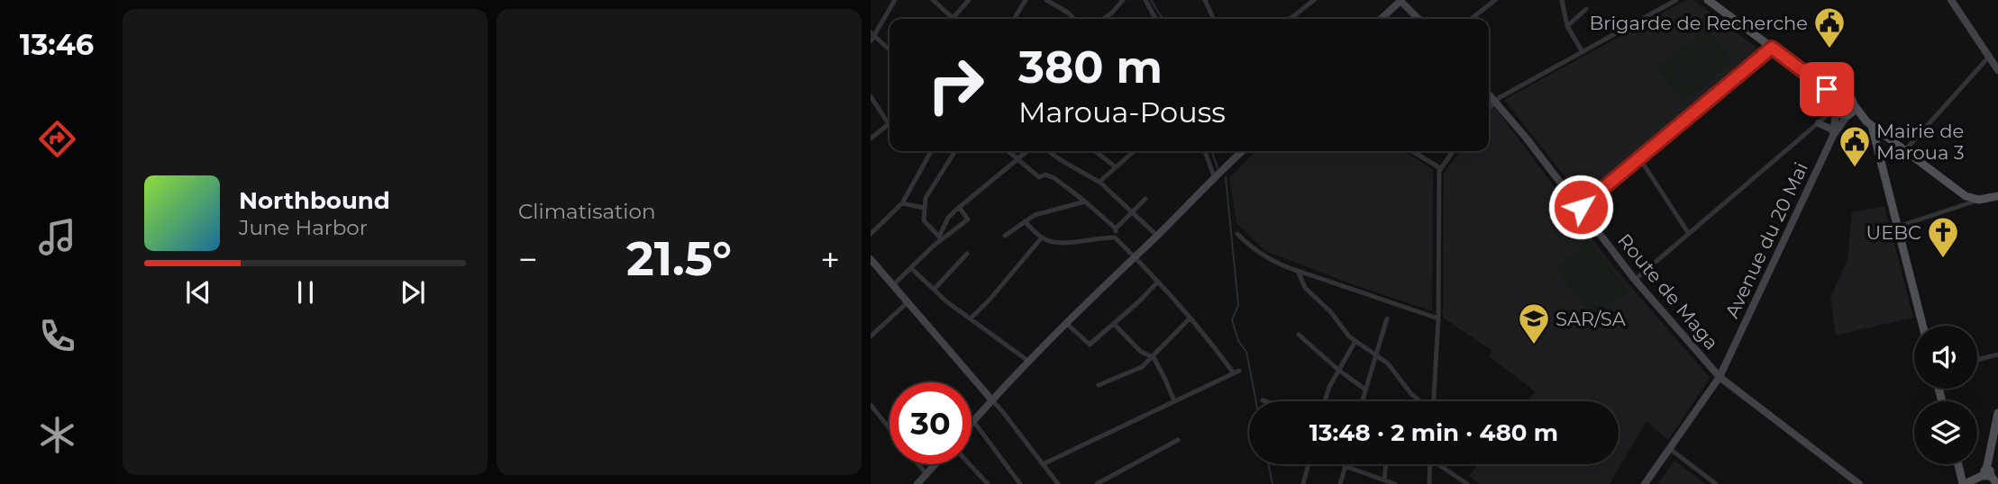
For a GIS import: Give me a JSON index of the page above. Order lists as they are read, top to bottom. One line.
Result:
{"streets":{"main road":["Avenue du 20 Mai","Route de Maga"]},"crossings":[["Avenue du 20 Mai","Route de Maga"]],"places":{"public building":["Brigarde de Recherche","Mairie de Maroua 3"],"church":["UEBC"],"school or university":["SAR/SA"]},"page":{"tabs":"13:46","tile":"Climatisation","turn":["380 m","Maroua-Pouss"],"song":["Northbound","June Harbor"],"heat":["−","21.5°","+"],"limit":"30","trip":"13:48 · 2 min · 480 m"}}
